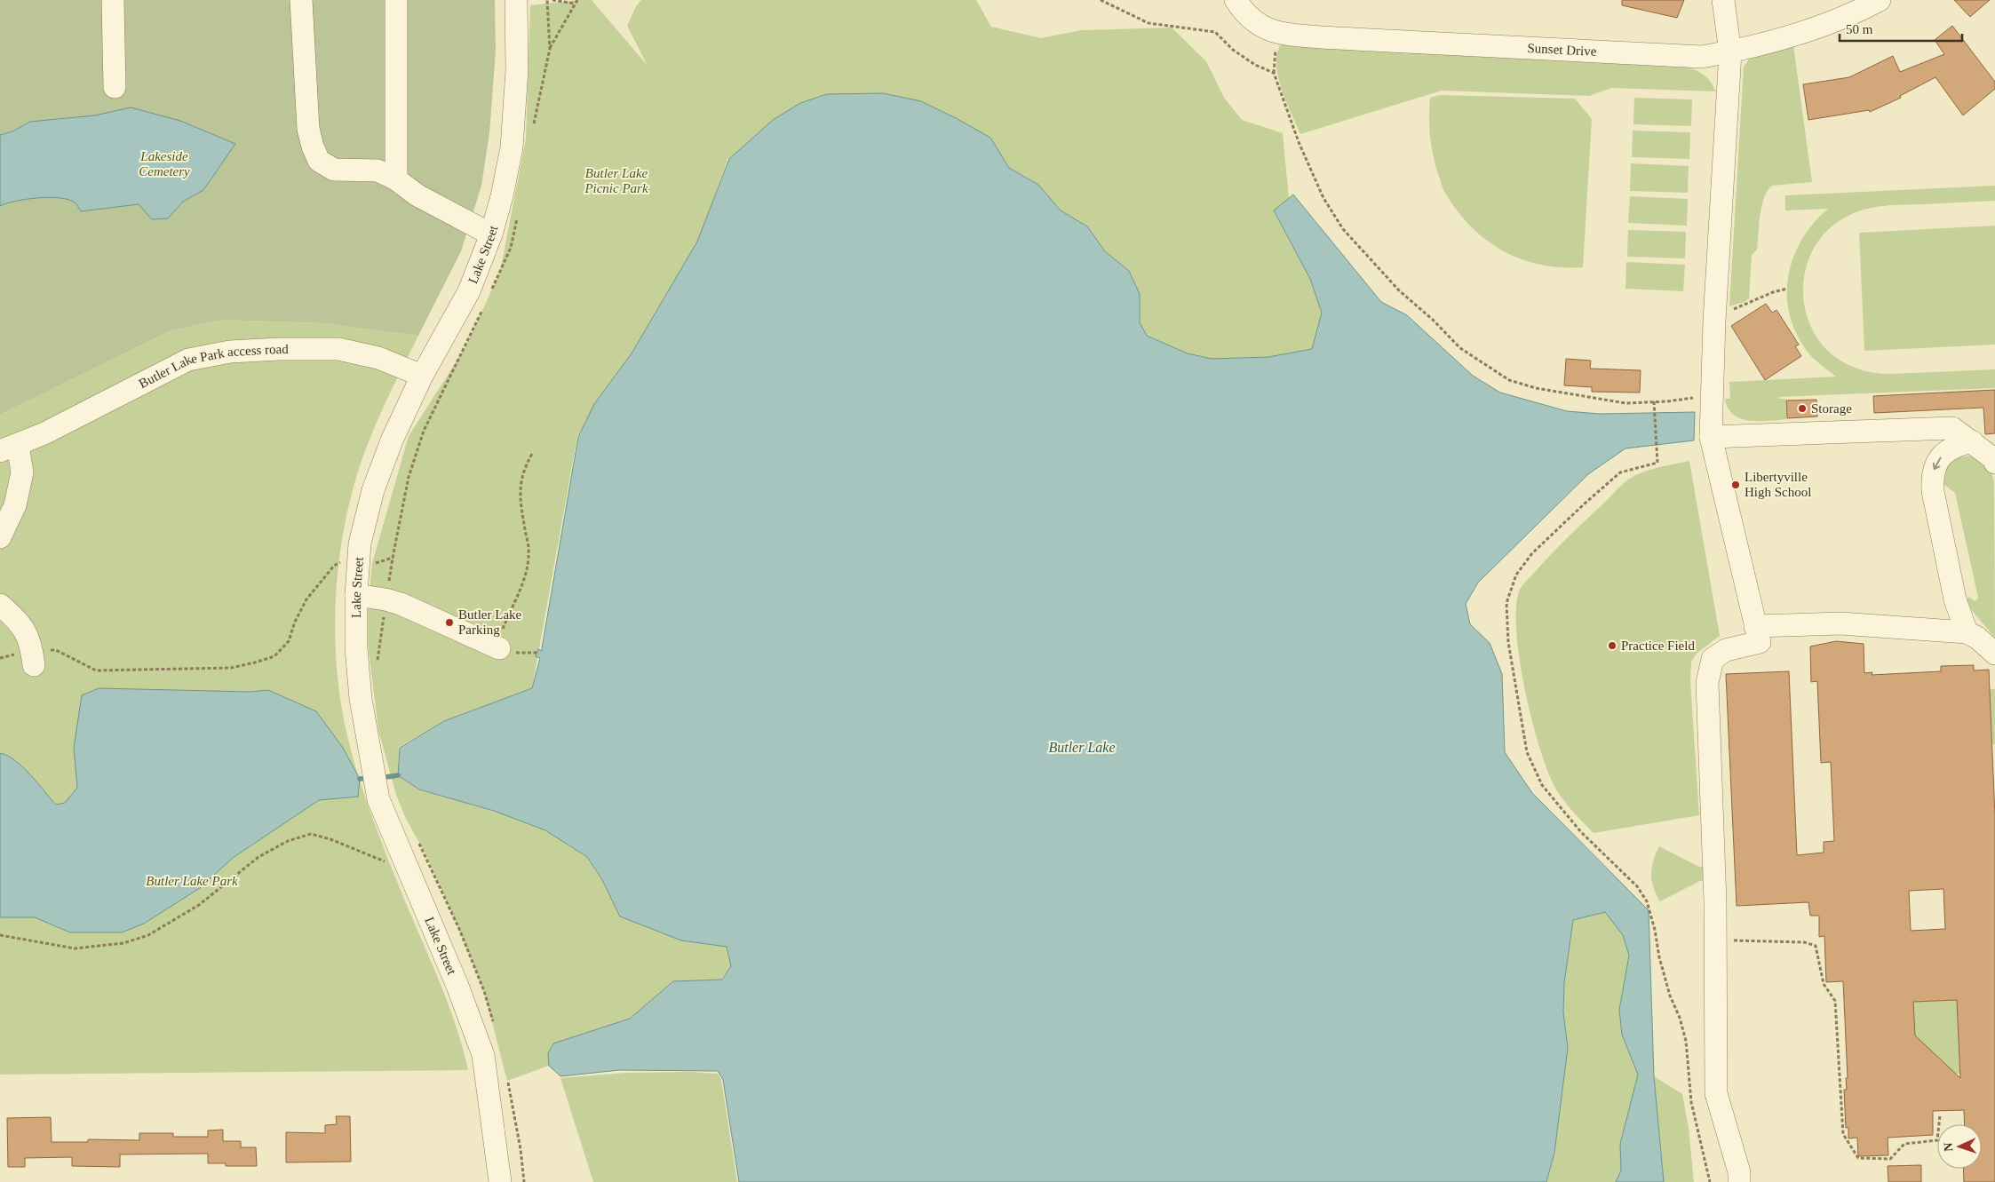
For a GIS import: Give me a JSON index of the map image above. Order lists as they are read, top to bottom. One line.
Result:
{"streets":{"street":["Sunset Drive","Lake Street","Butler Lake Park access road"]},"crossings":[["Lake Street","Butler Lake Park access road"]],"water":["Butler Lake"],"parks":["Lakeside Cemetery","Butler Lake Picnic Park","Butler Lake Park"],"places":["Storage","Libertyville High School","Butler Lake Parking","Practice Field"],"scale_bar":"50 m","north":"left"}
